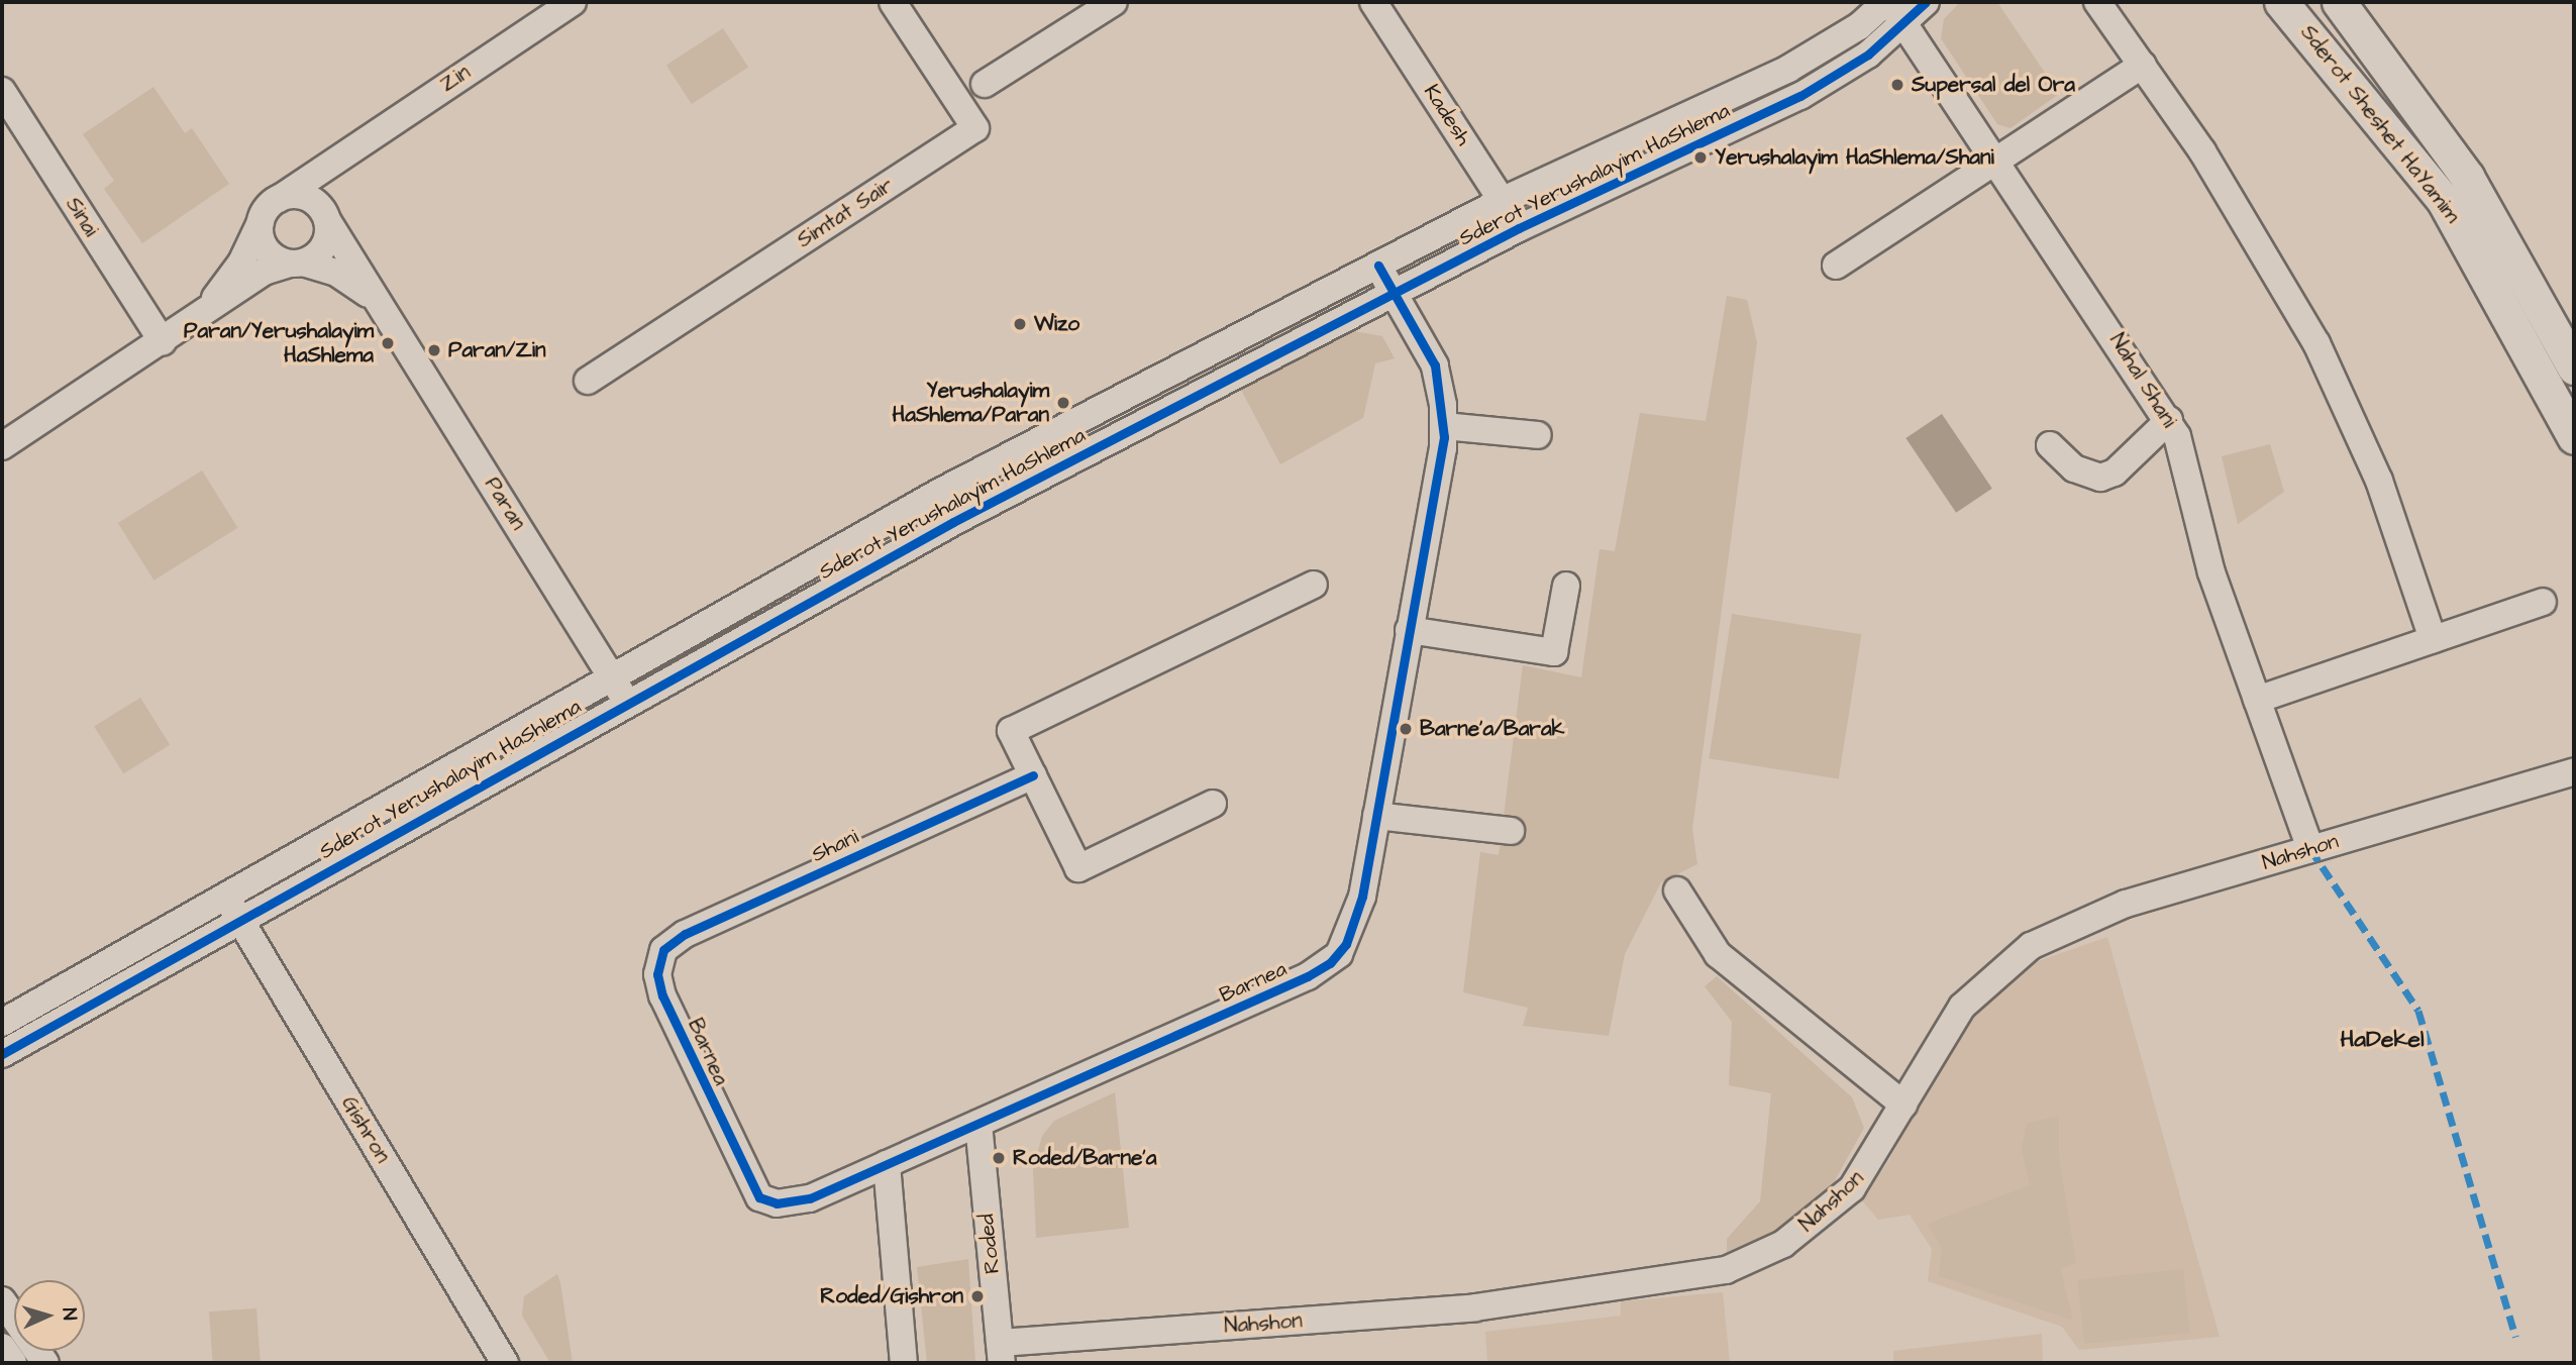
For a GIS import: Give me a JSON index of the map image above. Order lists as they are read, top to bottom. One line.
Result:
{"streets":{"main road":["Sderot Sheshet HaYamim"],"street":["Zin","Kadesh","Sderot Yerushalayim HaShlema","Simtat Sair","Sinai","Nahal Shani","Paran","Shani","Nahshon","Barnea","Gishron","Roded"]},"crossings":[["Zin","Paran"],["Kadesh","Sderot Yerushalayim HaShlema"],["Sderot Yerushalayim HaShlema","Nahal Shani"],["Sderot Yerushalayim HaShlema","Paran"],["Sderot Yerushalayim HaShlema","Barnea"],["Sderot Yerushalayim HaShlema","Gishron"],["Nahal Shani","Nahshon"],["Shani","Barnea"],["Nahshon","Roded"],["Barnea","Roded"]],"districts":["HaDekel"],"places":["Supersal del Ora","Yerushalayim HaShlema/Shani","Wizo","Paran/Yerushalayim HaShlema","Paran/Zin","Yerushalayim HaShlema/Paran","Barne'a/Barak","Roded/Barne'a","Roded/Gishron"],"north":"right"}
